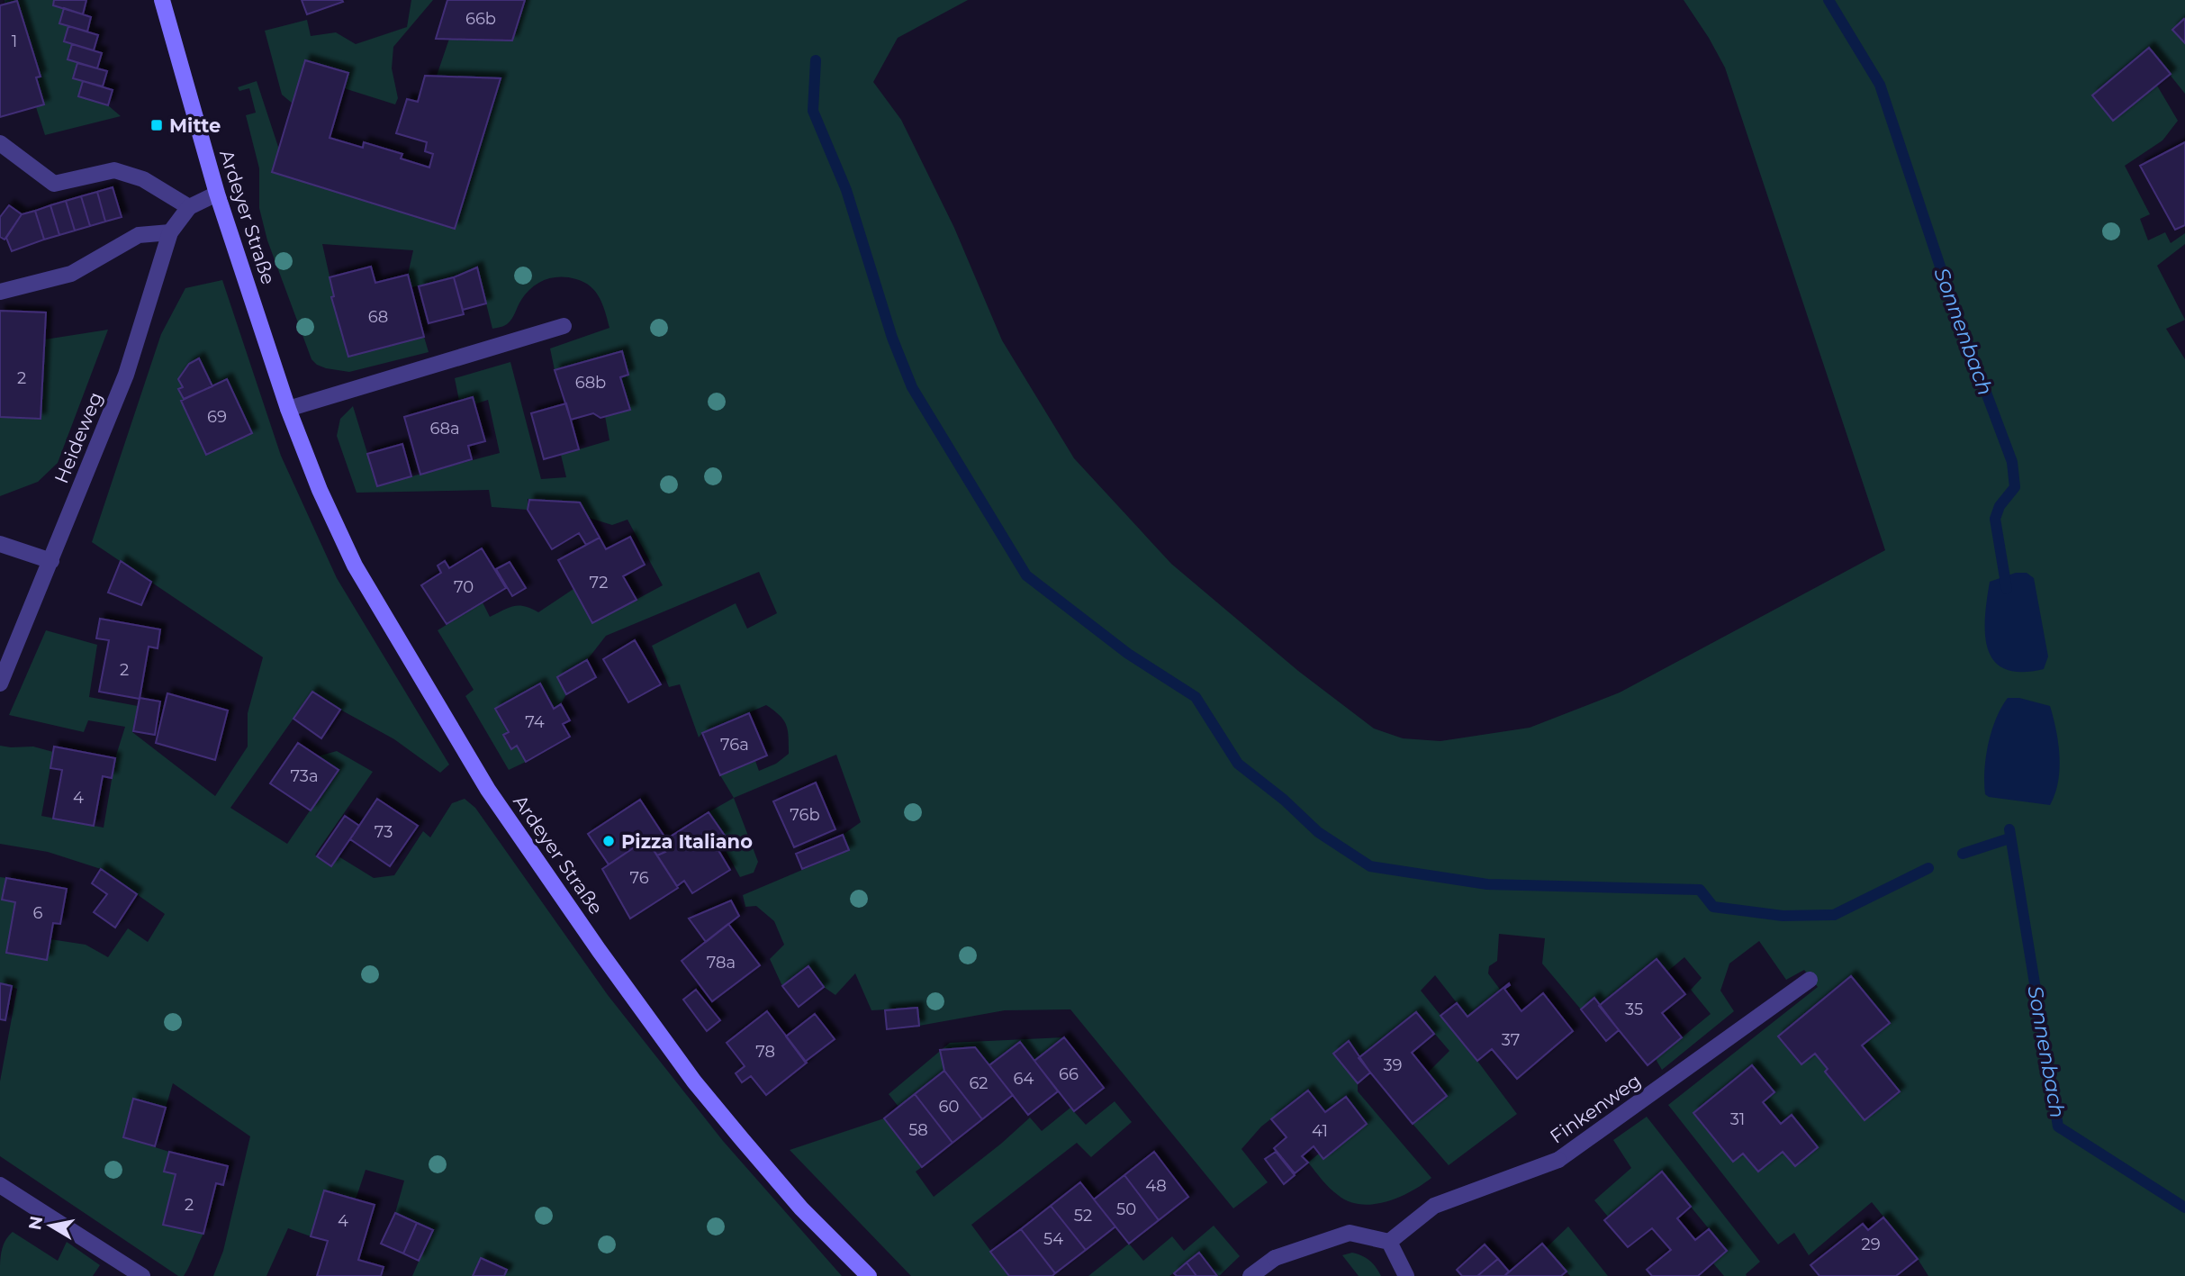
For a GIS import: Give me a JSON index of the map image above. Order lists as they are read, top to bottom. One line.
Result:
{"streets":{"main road":["Ardeyer Straße"],"street":["Heideweg","Finkenweg"]},"crossings":[["Ardeyer Straße","Heideweg"]],"water":["Sonnenbach"],"places":{"transit":["Mitte"],"other":["Pizza Italiano"]},"house_numbers":["66b","1","68","2","68b","69","68a","72","70","2","74","76a","73a","4","76b","73","76","6","78a","35","37","78","39","66","64","62","60","31","58","41","48","2","50","52","4","54","29"],"north":"left"}
